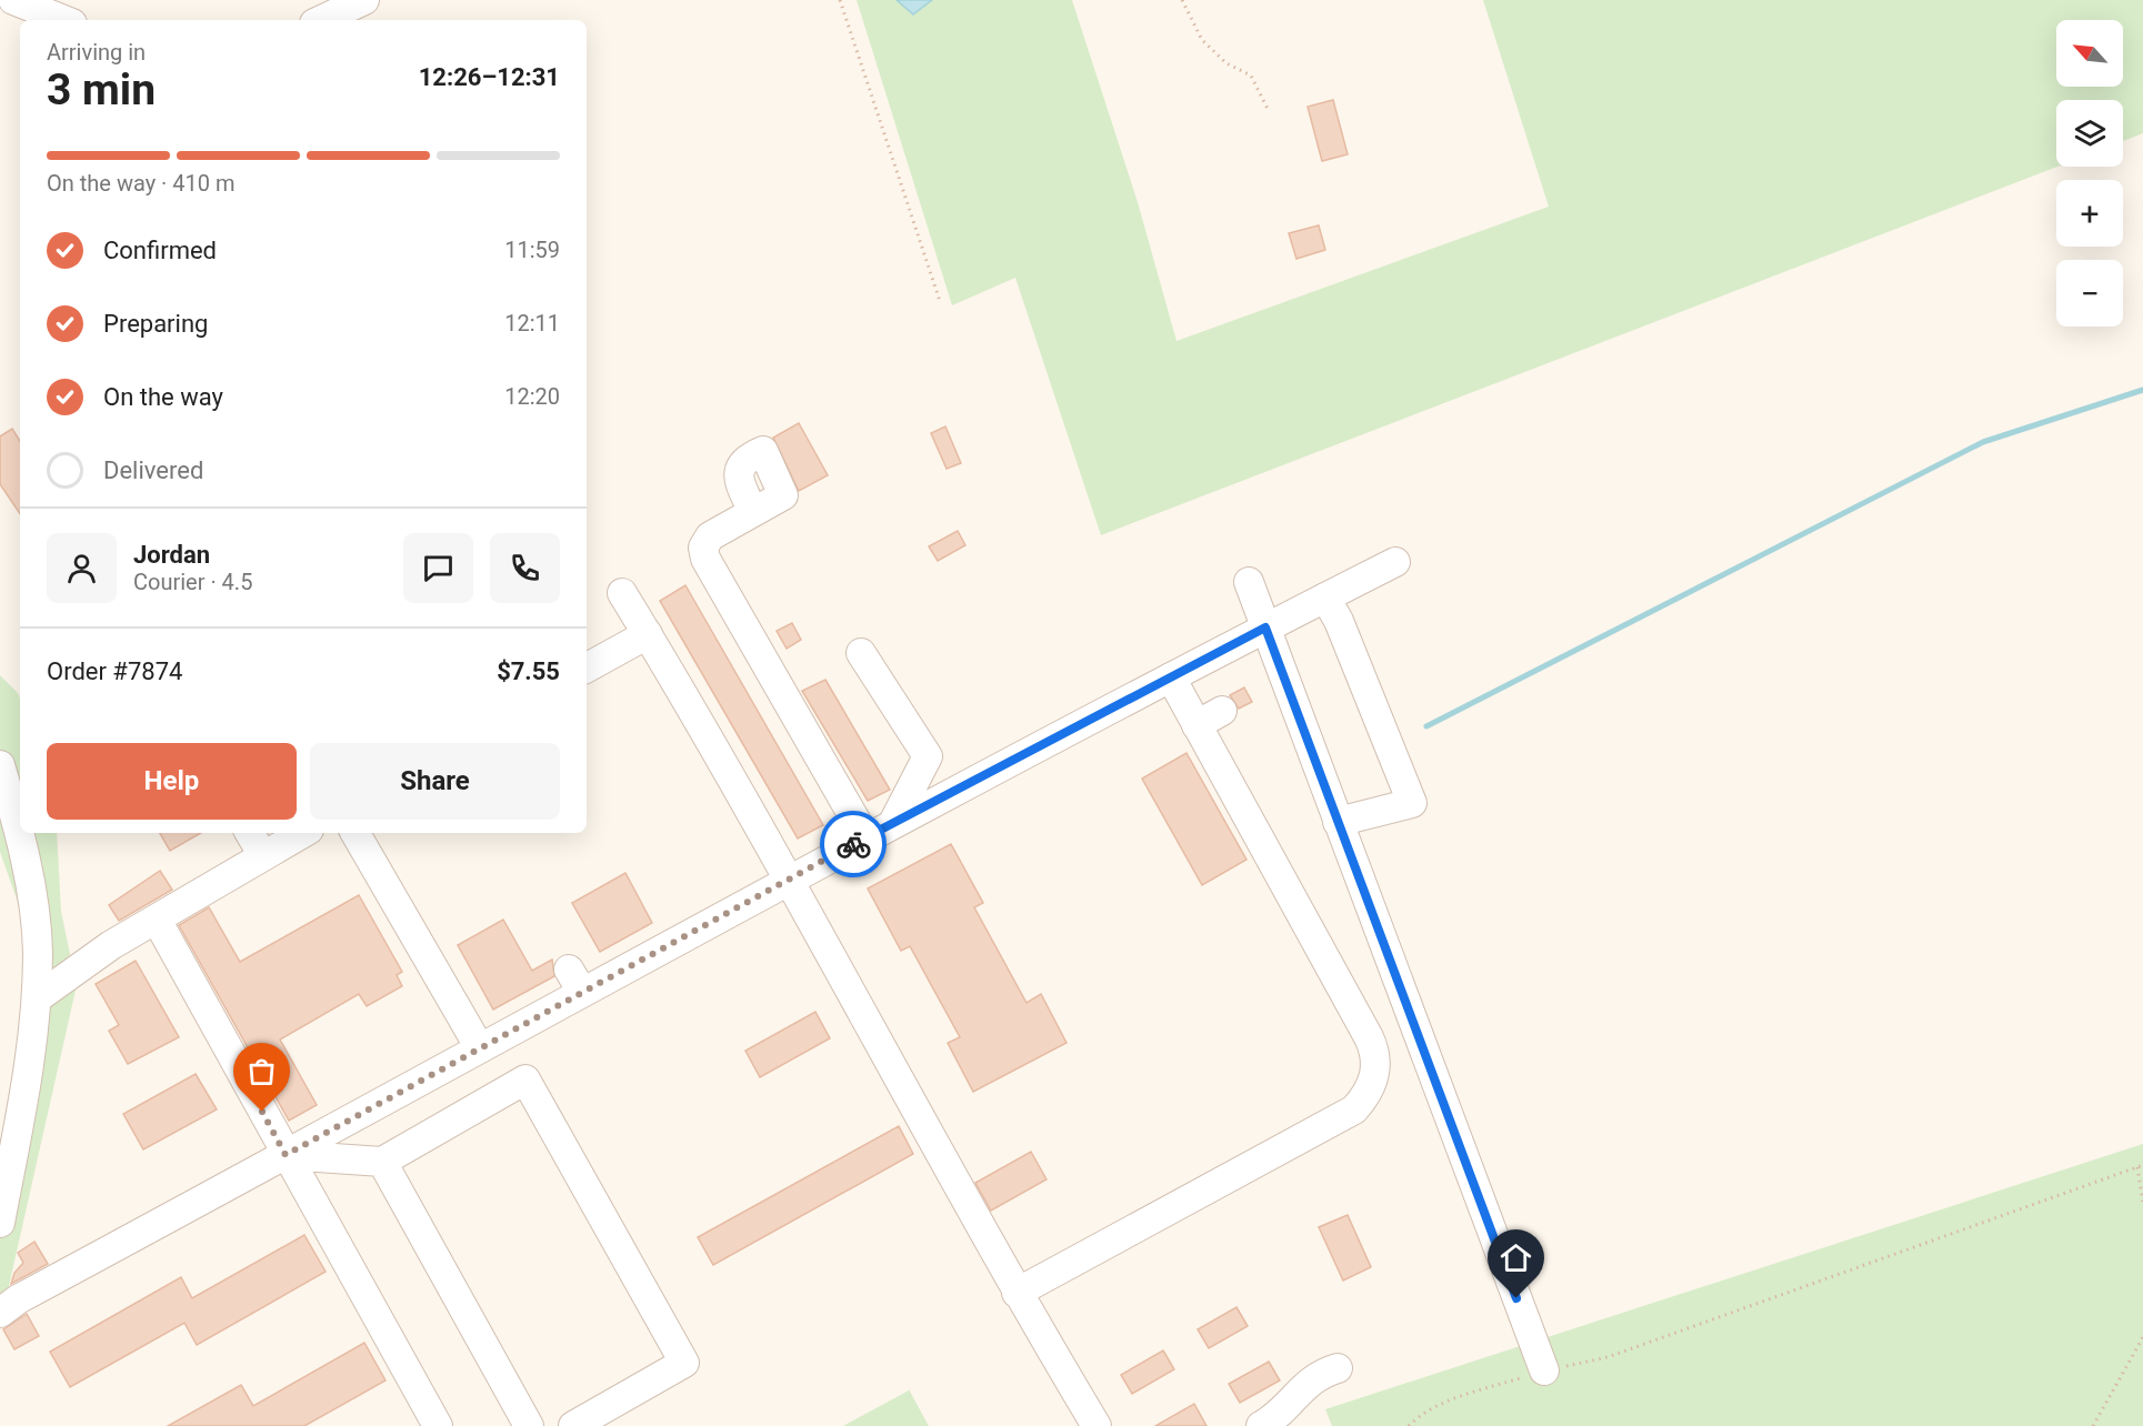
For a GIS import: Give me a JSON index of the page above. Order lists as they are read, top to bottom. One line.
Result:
{"north":"top left","page":{"map_buttons":["+","−"],"heading":["3 min","Arriving in","12:26–12:31"],"panel":["Jordan","Courier · 4.5","Order #7874","$7.55"],"bar":"On the way · 410 m","list":[["Confirmed","11:59"],["Preparing","12:11"],["On the way","12:20"],"Delivered"],"buttons":["Help","Share"]}}
